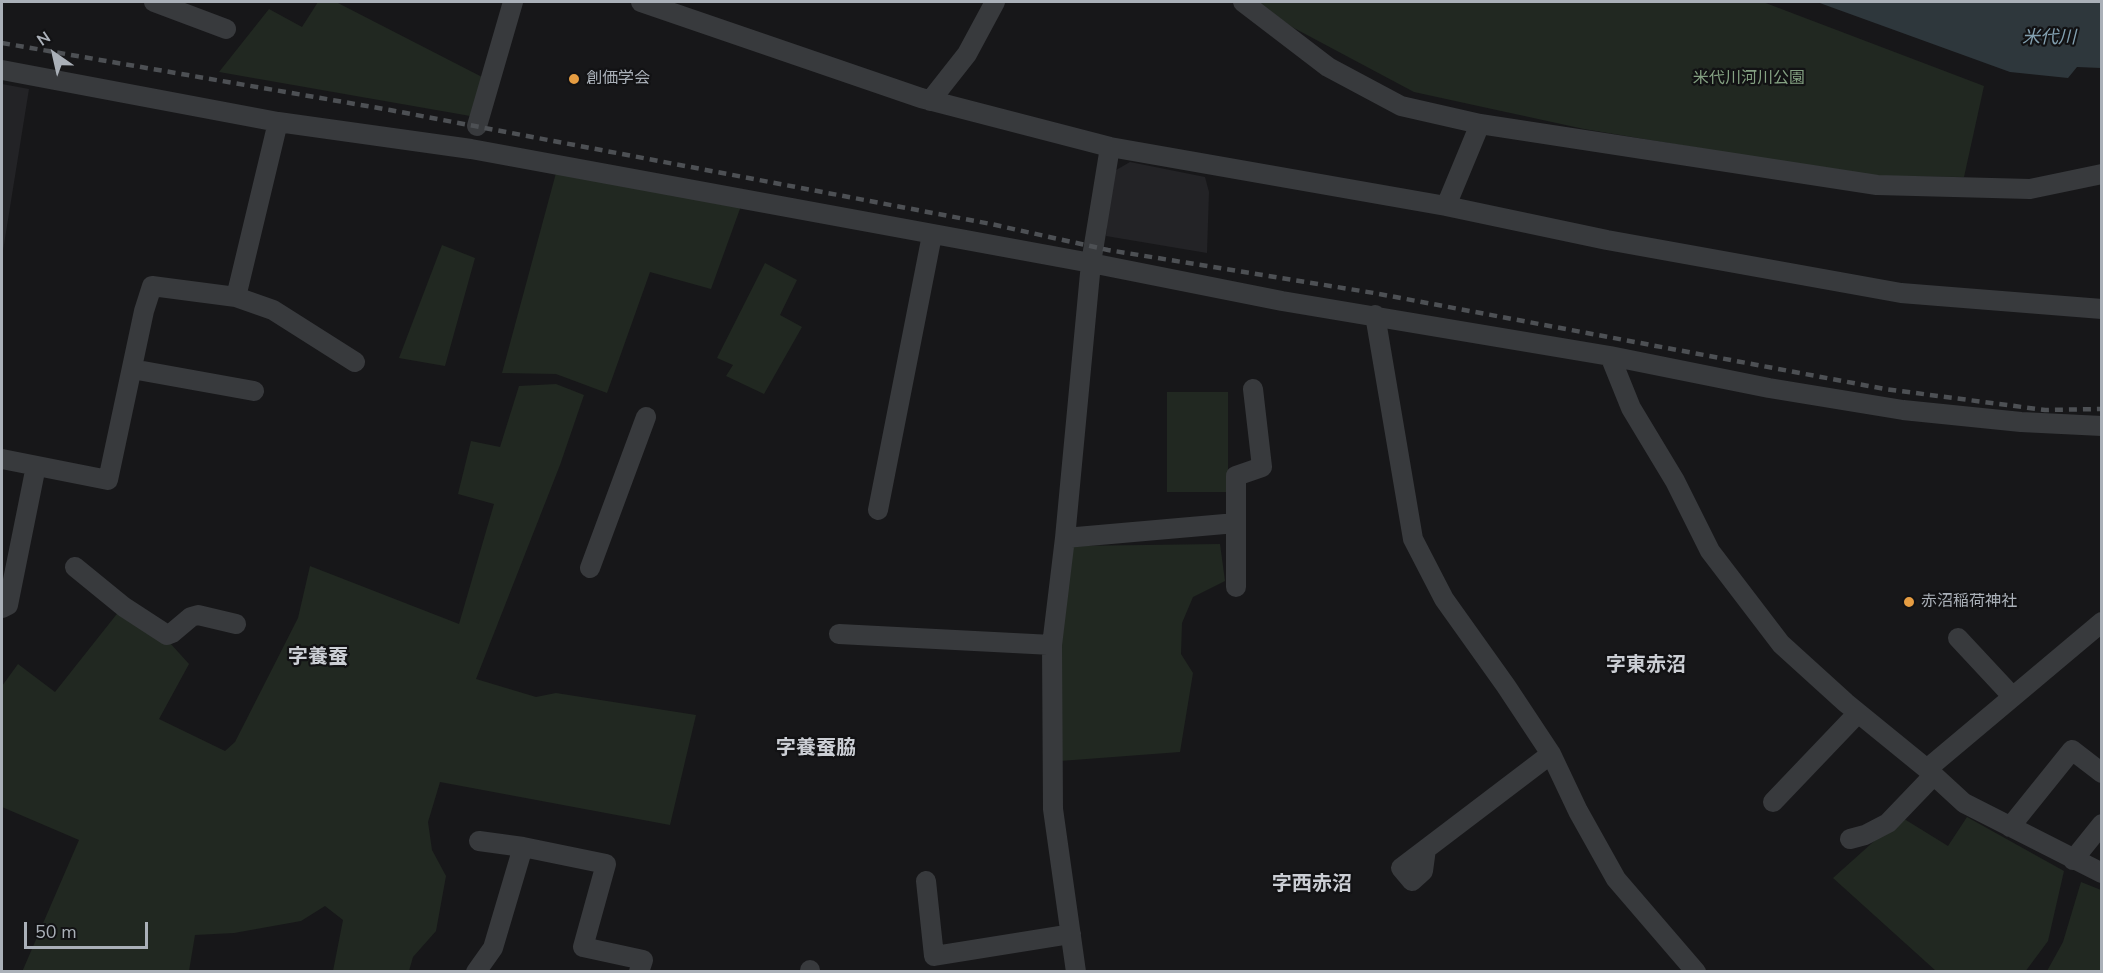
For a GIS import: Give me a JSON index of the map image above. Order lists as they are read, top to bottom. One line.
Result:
{"districts":["字養蚕","字東赤沼","字養蚕脇","字西赤沼"],"water":["米代川"],"parks":["米代川河川公園"],"places":["創価学会","赤沼稲荷神社"],"scale_bar":"50 m","north":"top left"}
